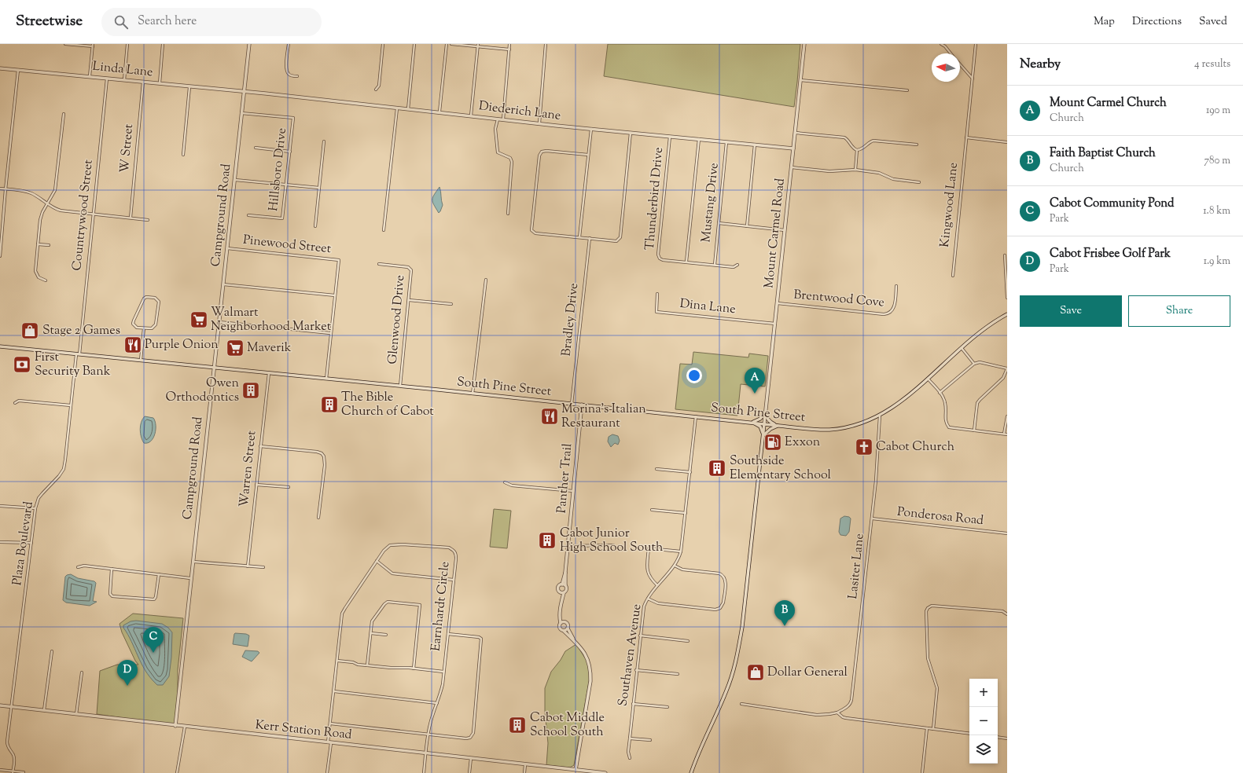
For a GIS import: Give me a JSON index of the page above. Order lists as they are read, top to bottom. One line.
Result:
{"streets":{"street":["Linda Lane","Diederich Lane","W Street","Hillsboro Drive","Thunderbird Drive","Mustang Drive","Kingwood Lane","Countrywood Street","Campground Road","Mount Carmel Road","Pinewood Street","Brentwood Cove","Dina Lane","Glenwood Drive","Bradley Drive","South Pine Street","Warren Street","Panther Trail","Ponderosa Road","Plaza Boulevard","Lasiter Lane","Earnhardt Circle","Southaven Avenue","Kerr Station Road"]},"crossings":[["Linda Lane","Diederich Lane"],["Linda Lane","W Street"],["Linda Lane","Countrywood Street"],["Linda Lane","Campground Road"],["Diederich Lane","Thunderbird Drive"],["Diederich Lane","Mustang Drive"],["Diederich Lane","Campground Road"],["Diederich Lane","Mount Carmel Road"],["Hillsboro Drive","Campground Road"],["Thunderbird Drive","Mustang Drive"],["Countrywood Street","South Pine Street"],["Countrywood Street","Plaza Boulevard"],["Campground Road","Pinewood Street"],["Campground Road","South Pine Street"],["Campground Road","Kerr Station Road"],["Mount Carmel Road","Brentwood Cove"],["Mount Carmel Road","Dina Lane"],["Mount Carmel Road","South Pine Street"],["Pinewood Street","South Pine Street"],["Glenwood Drive","South Pine Street"],["Bradley Drive","South Pine Street"],["South Pine Street","Warren Street"],["South Pine Street","Panther Trail"],["South Pine Street","Plaza Boulevard"],["South Pine Street","Lasiter Lane"],["South Pine Street","Southaven Avenue"],["Ponderosa Road","Lasiter Lane"],["Plaza Boulevard","Kerr Station Road"],["Earnhardt Circle","Kerr Station Road"]],"places":{"supermarket":["Walmart Neighborhood Market","Maverik"],"shop":["Stage 2 Games","Dollar General"],"restaurant":["Purple Onion","Morina's Italian Restaurant"],"bank":["First Security Bank"],"building":["Owen Orthodontics","The Bible Church of Cabot","Southside Elementary School","Cabot Junior High School South","Cabot Middle School South"],"fuel station":["Exxon"],"church":["Cabot Church"]},"north":"left","page":{"header":"Streetwise","search":"Search here","nav":["Map","Directions","Saved"],"heading":["Nearby","4 results"],"list":[{"mark":"A","name":"Mount Carmel Church","note":"Church","value":"190 m"},{"mark":"B","name":"Faith Baptist Church","note":"Church","value":"780 m"},{"mark":"C","name":"Cabot Community Pond","note":"Park","value":"1.8 km"},{"mark":"D","name":"Cabot Frisbee Golf Park","note":"Park","value":"1.9 km"}],"buttons":["Save","Share"],"pins":["A","B","C","D"],"map_buttons":["+","−"]}}
